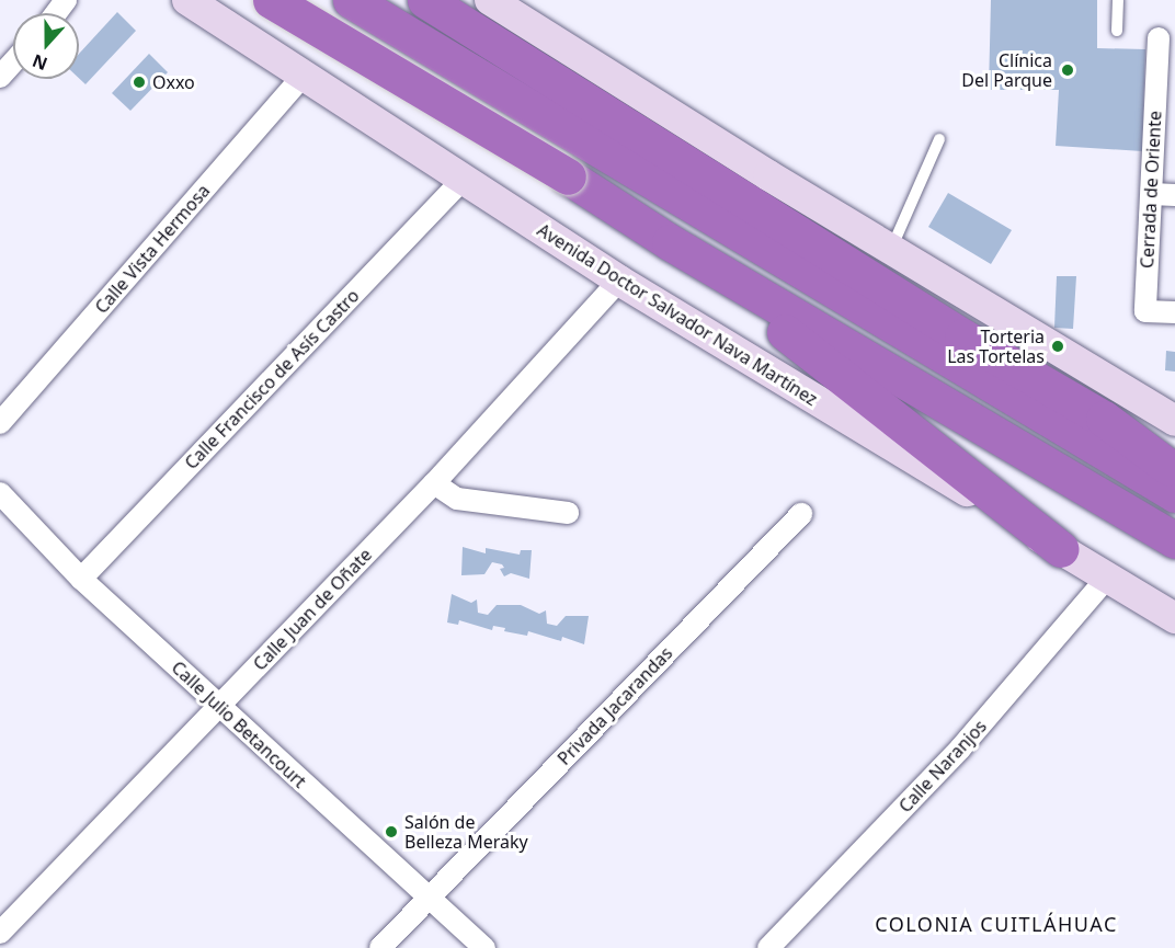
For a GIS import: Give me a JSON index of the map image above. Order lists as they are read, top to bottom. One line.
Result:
{"streets":{"main road":["Avenida Doctor Salvador Nava Martínez"],"street":["Cerrada de Oriente","Calle Vista Hermosa","Calle Francisco de Asís Castro","Calle Juan de Oñate","Privada Jacarandas","Calle Julio Betancourt","Calle Naranjos"]},"crossings":[["Calle Vista Hermosa","Avenida Doctor Salvador Nava Martínez"],["Avenida Doctor Salvador Nava Martínez","Calle Francisco de Asís Castro"],["Avenida Doctor Salvador Nava Martínez","Calle Juan de Oñate"],["Avenida Doctor Salvador Nava Martínez","Calle Naranjos"],["Calle Francisco de Asís Castro","Calle Julio Betancourt"],["Calle Juan de Oñate","Calle Julio Betancourt"],["Privada Jacarandas","Calle Julio Betancourt"]],"districts":["COLONIA CUITLÁHUAC"],"places":["Clínica Del Parque","Oxxo","Torteria Las Tortelas","Salón de Belleza Meraky"],"north":"bottom"}
